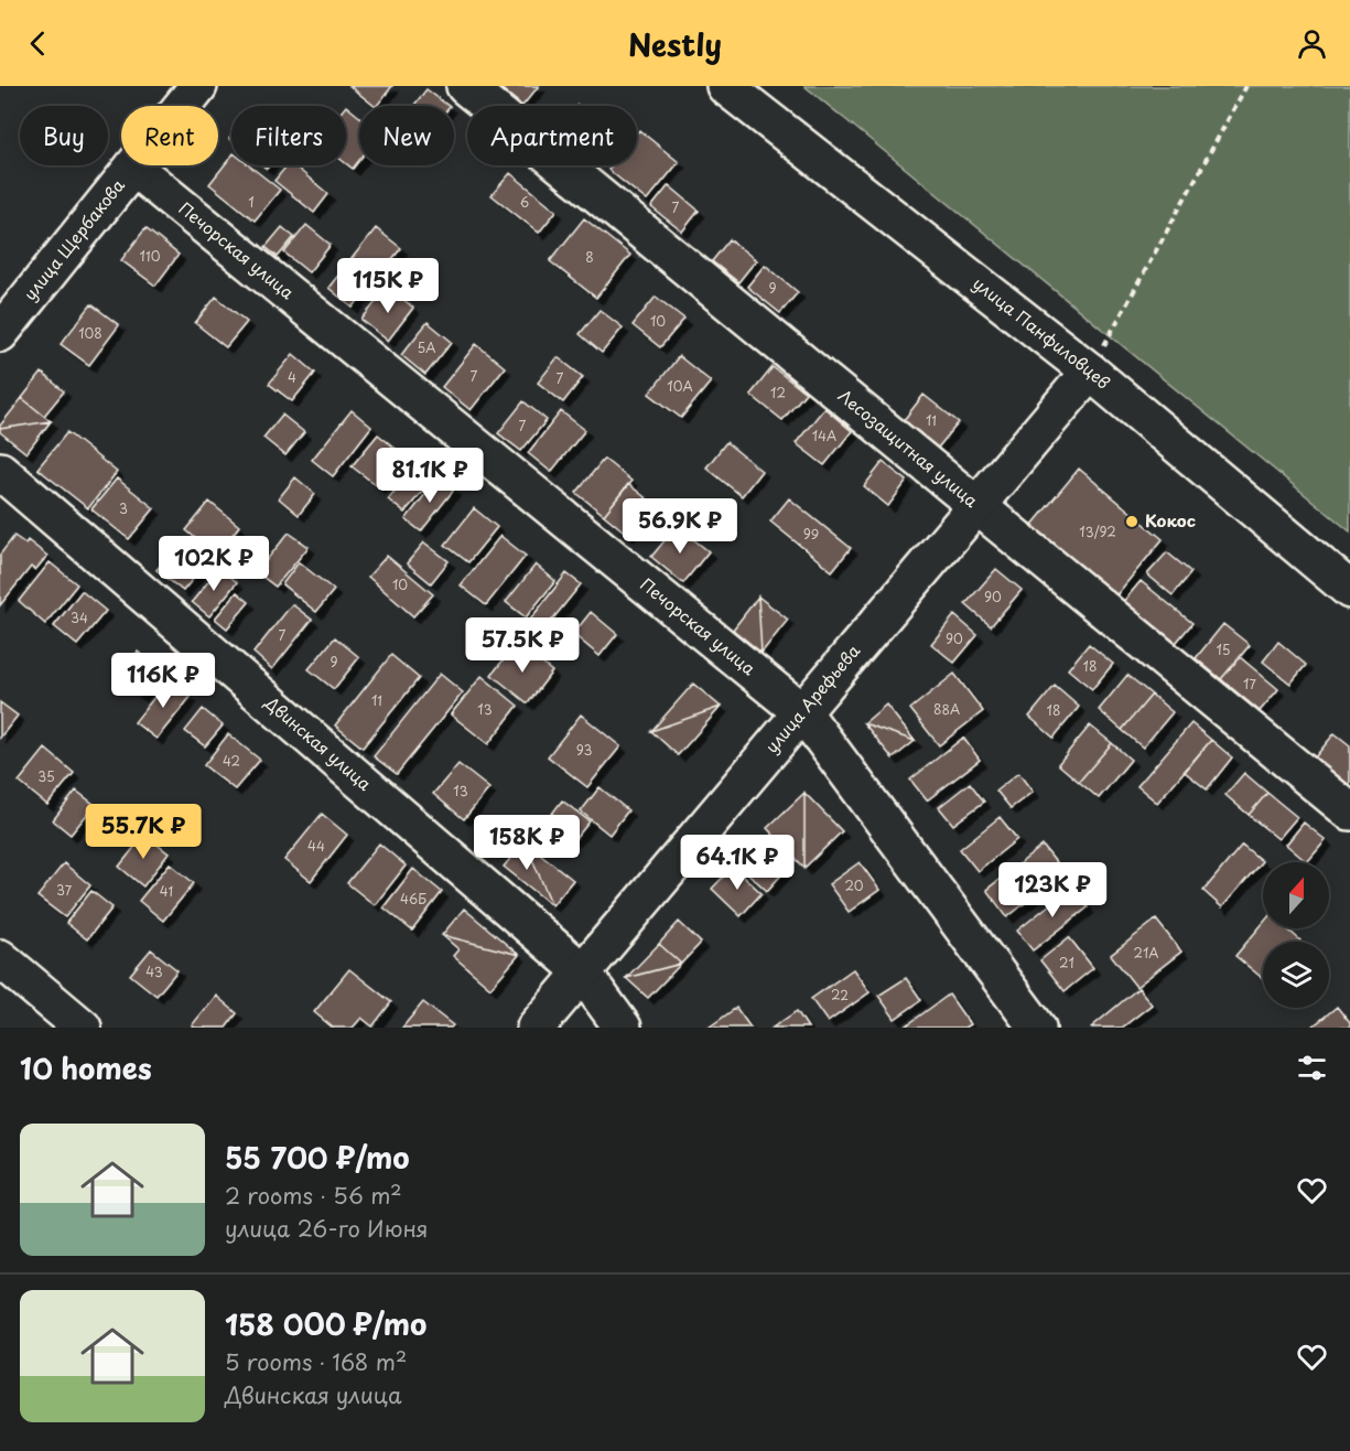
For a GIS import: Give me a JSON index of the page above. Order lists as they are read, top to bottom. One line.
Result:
{"streets":{"street":["улица Щербакова","Печорская улица","улица Панфиловцев","Лесозащитная улица","улица Арефьева","Двинская улица"]},"crossings":[["улица Щербакова","Печорская улица"],["Печорская улица","улица Арефьева"],["улица Панфиловцев","улица Арефьева"],["Лесозащитная улица","улица Арефьева"],["улица Арефьева","Двинская улица"]],"places":["Кокос"],"house_numbers":["1","6","7","110","8","9","10","108","5А","7","4","7","10А","12","11","7","14А","3","13/92","99","10","90","34","7","90","15","9","18","17","11","13","88А","18","93","42","35","13","44","20","37","41","46Б","21А","21","43","22"],"north":"top","page":{"header":"Nestly","chip":["Buy","Rent","Filters","New","Apartment"],"price":["115K ₽","81.1K ₽","56.9K ₽","102K ₽","57.5K ₽","116K ₽","55.7K ₽","158K ₽","64.1K ₽","123K ₽"],"heading":"10 homes","list":[{"name":"55 700 ₽/mo","note":"2 rooms · 56 m² · улица 26-го Июня"},{"name":"158 000 ₽/mo","note":"5 rooms · 168 m² · Двинская улица"}]}}
